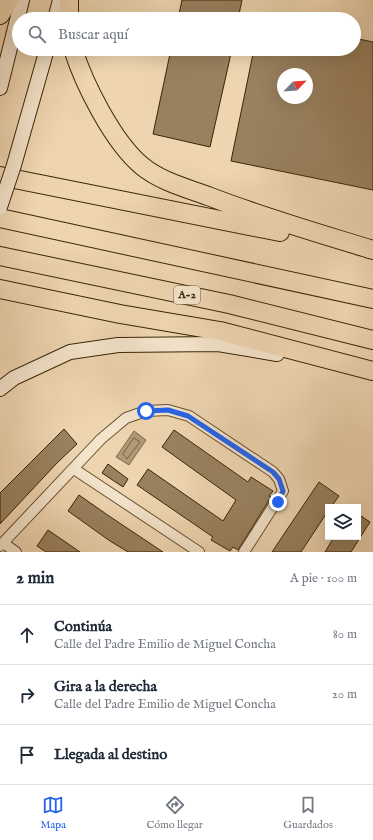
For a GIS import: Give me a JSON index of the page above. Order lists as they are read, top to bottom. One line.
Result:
{"streets":{"highway":["A-2"]},"north":"top right","page":{"search":"Buscar aquí","heading":["2 min","A pie · 100 m"],"list":[["Continúa","Calle del Padre Emilio de Miguel Concha","80 m"],["Gira a la derecha","Calle del Padre Emilio de Miguel Concha","20 m"],"Llegada al destino"],"nav":["Mapa","Cómo llegar","Guardados"]}}
